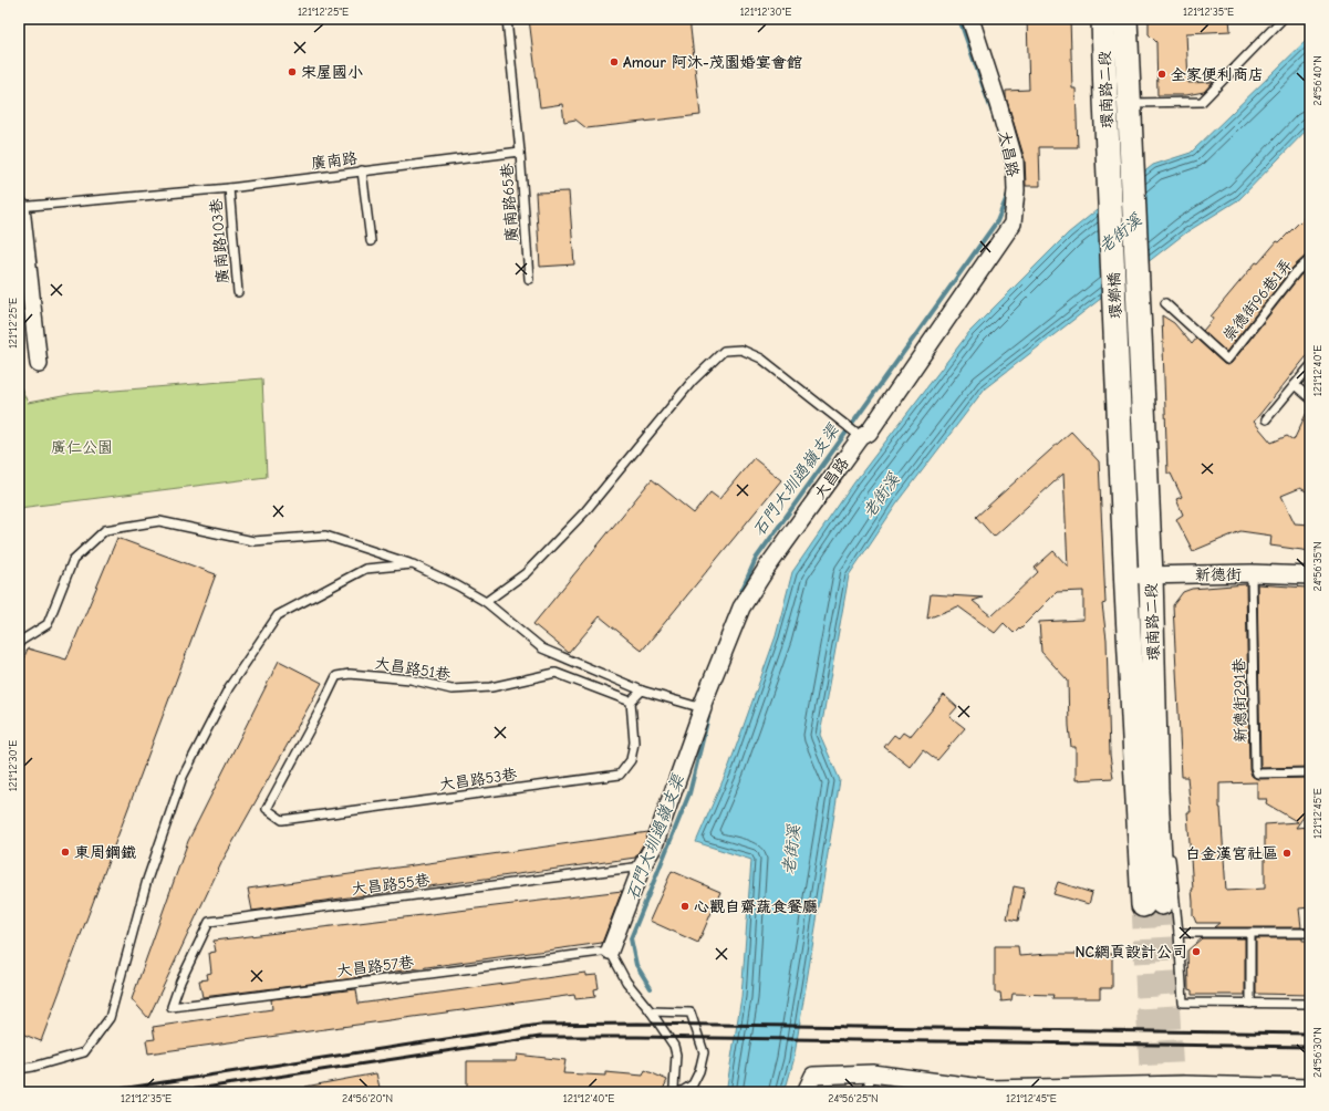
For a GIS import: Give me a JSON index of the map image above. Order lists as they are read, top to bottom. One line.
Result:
{"streets":{"main road":["環南路二段","環鄉橋"],"street":["大昌路","新德街"],"lane":["廣南路","廣南路65巷","廣南路103巷","崇德街96巷1弄","大昌路51巷","新德街291巷","大昌路53巷","大昌路55巷","大昌路57巷"]},"crossings":[["環南路二段","環鄉橋"],["環南路二段","新德街"],["廣南路","廣南路65巷"],["廣南路","廣南路103巷"],["新德街","新德街291巷"],["大昌路51巷","大昌路53巷"],["大昌路55巷","大昌路57巷"]],"water":["老街溪","石門大圳過嶺支渠"],"parks":["廣仁公園"],"places":["Amour 阿沐-茂園婚宴會館","宋屋國小","全家便利商店","東周鋼鐵","白金漢宮社區","心觀自齋蔬食餐廳","NC網頁設計公司"],"coordinates":["121°12'25\"E","121°12'30\"E","121°12'35\"E","24°56'40\"N","121°12'40\"E","24°56'35\"N","121°12'45\"E","24°56'30\"N","24°56'20\"N","24°56'25\"N"]}
